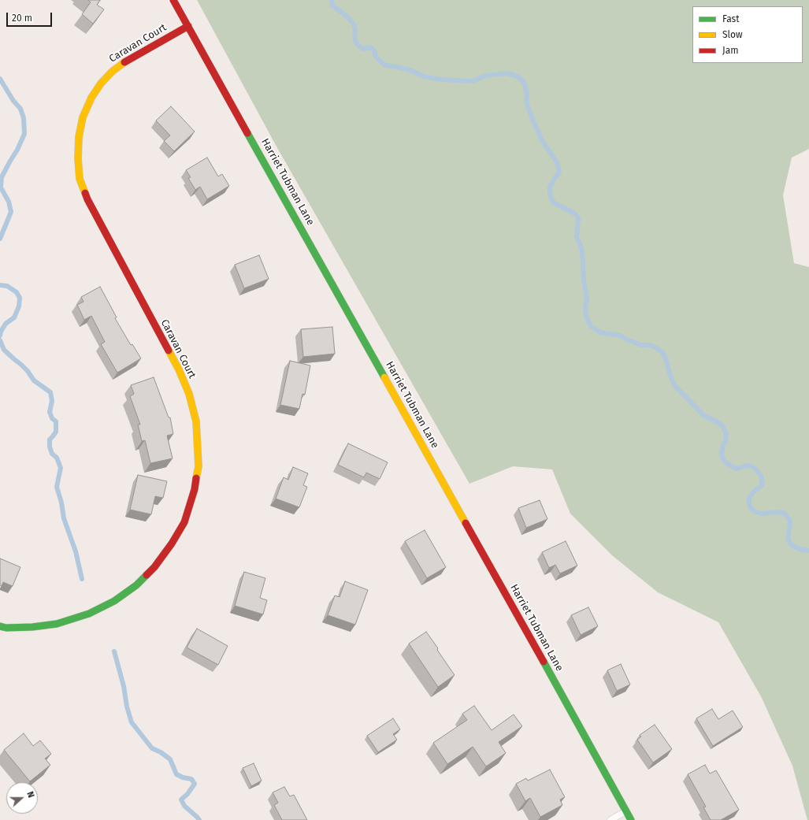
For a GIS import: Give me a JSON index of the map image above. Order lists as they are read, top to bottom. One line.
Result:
{"streets":{"street":["Caravan Court","Harriet Tubman Lane"]},"crossings":[["Caravan Court","Harriet Tubman Lane"]],"legend":["Fast","Slow","Jam"],"scale_bar":"20 m","north":"right"}
